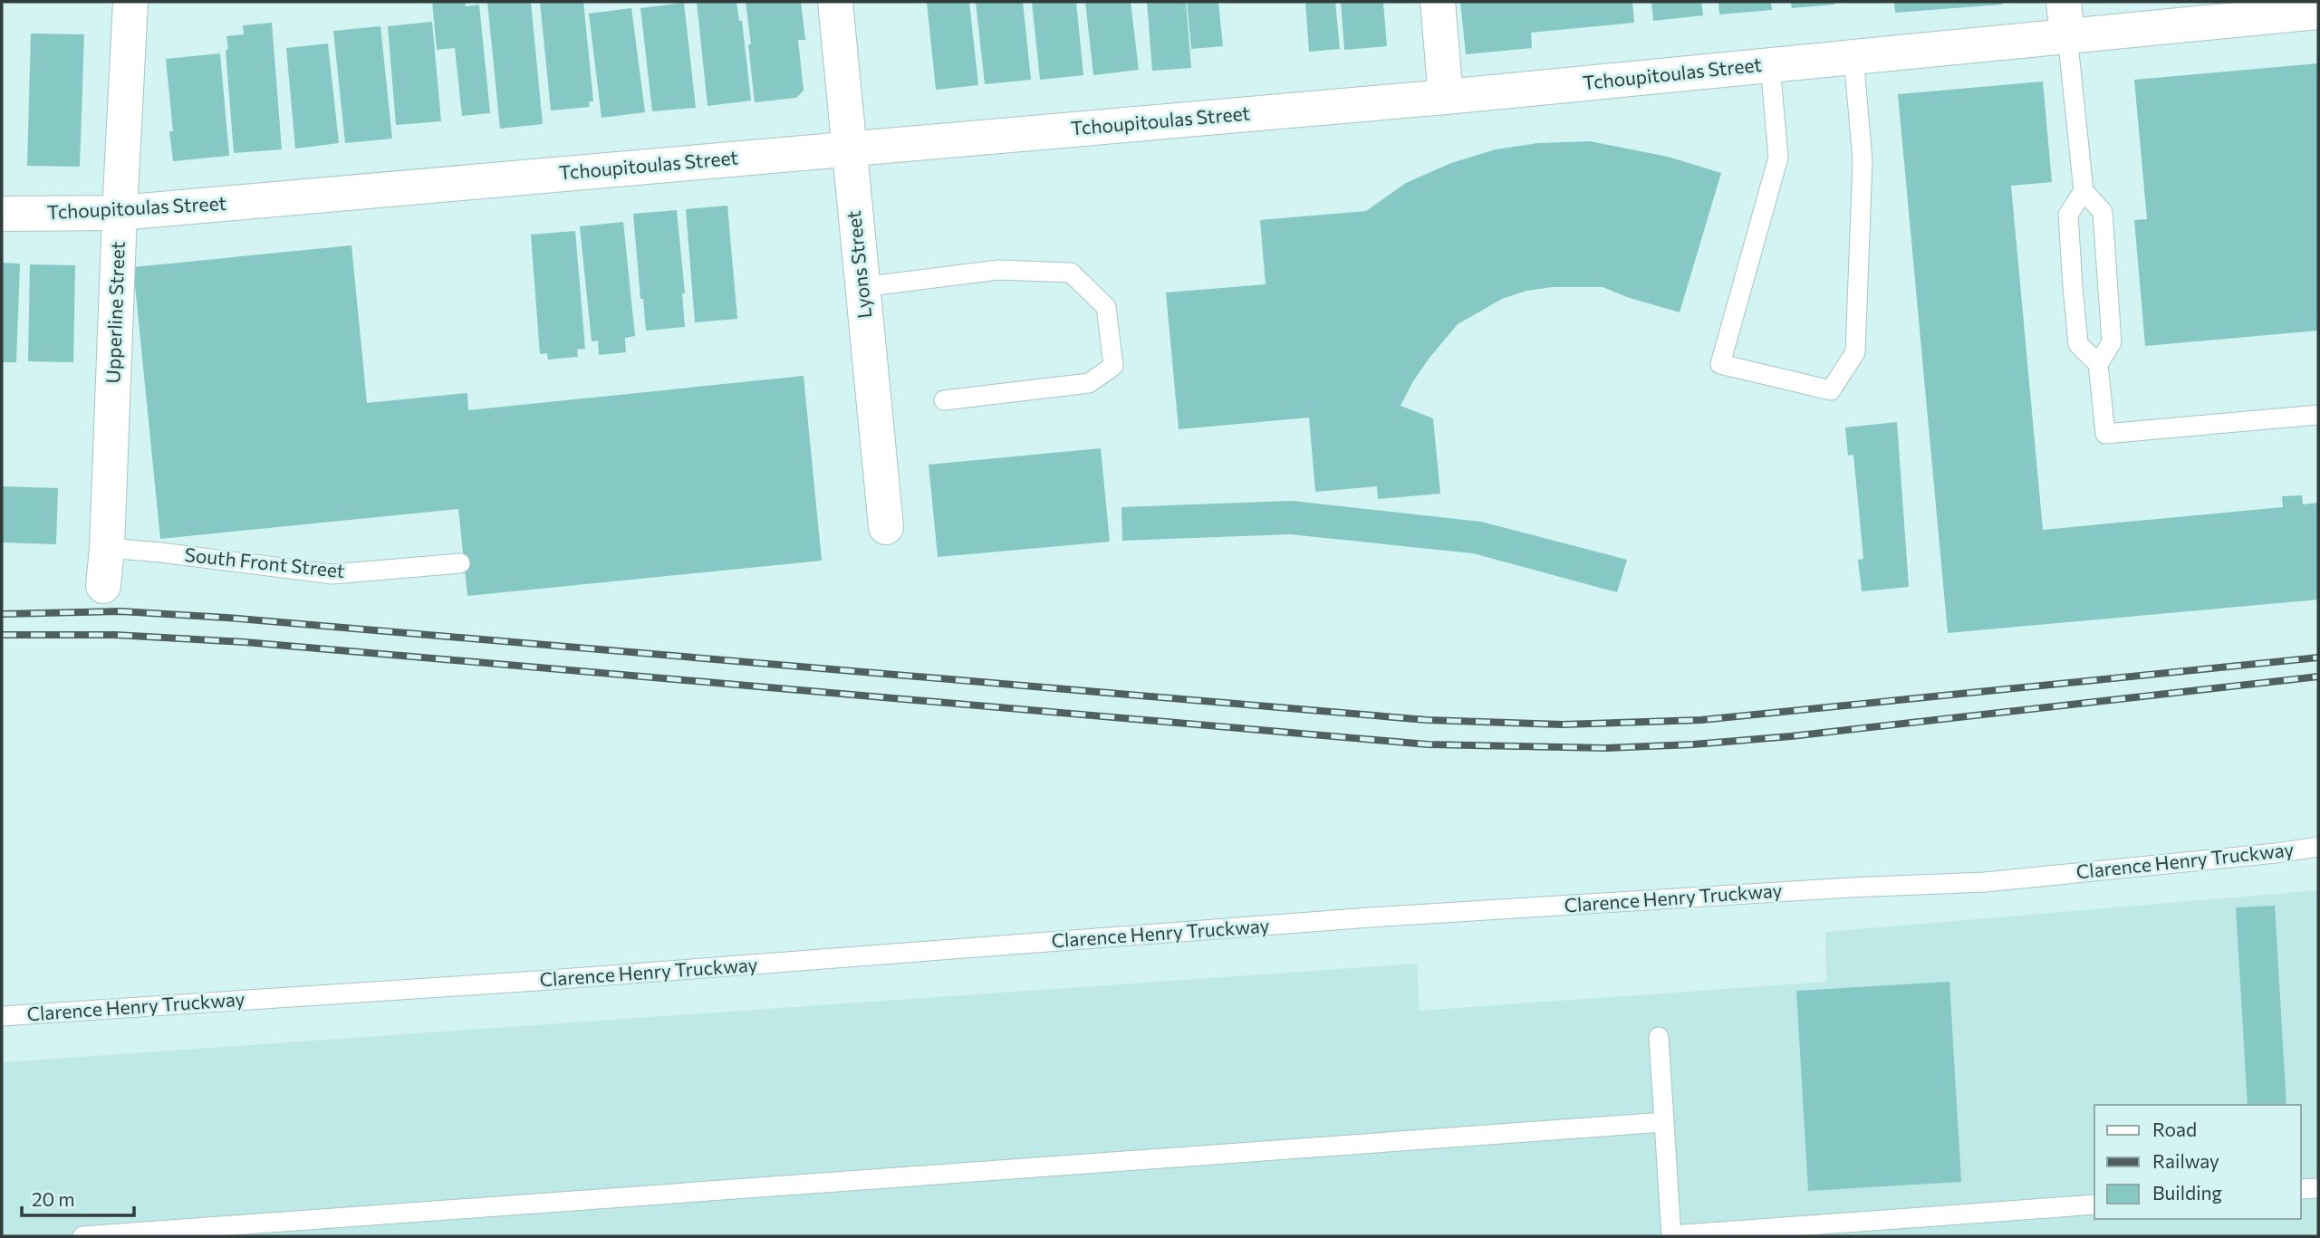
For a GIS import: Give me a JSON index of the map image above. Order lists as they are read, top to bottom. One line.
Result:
{"streets":{"street":["Tchoupitoulas Street","Lyons Street","Upperline Street"],"lane":["South Front Street","Clarence Henry Truckway"]},"crossings":[["Tchoupitoulas Street","Lyons Street"],["Tchoupitoulas Street","Upperline Street"],["Upperline Street","South Front Street"]],"legend":["Road","Railway","Building"],"scale_bar":"20 m"}
